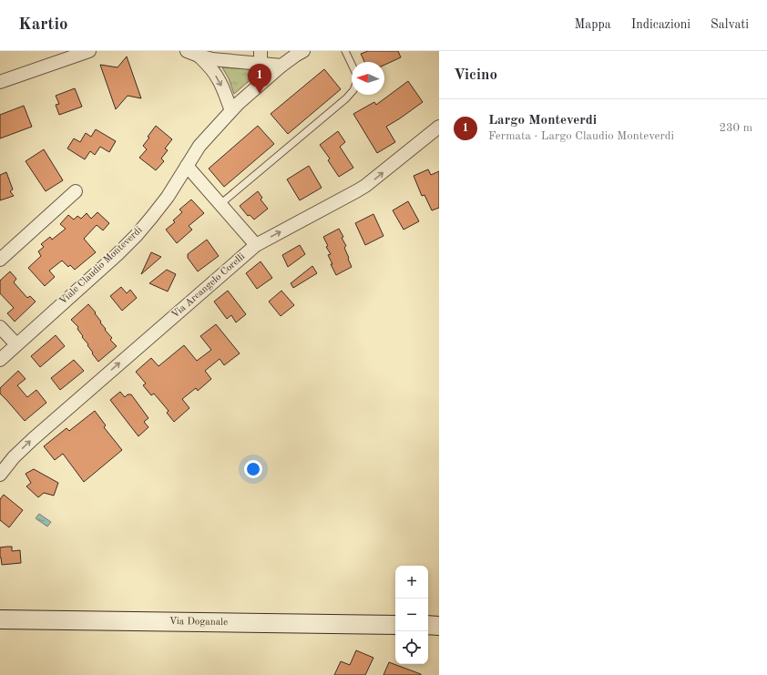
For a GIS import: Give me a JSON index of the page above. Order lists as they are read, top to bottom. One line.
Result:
{"streets":{"main road":["Via Doganale"],"street":["Viale Claudio Monteverdi","Via Arcangelo Corelli"]},"one_way":["Via Arcangelo Corelli"],"north":"left","page":{"header":"Kartio","nav":["Mappa","Indicazioni","Salvati"],"heading":"Vicino","pins":"1","list":[{"mark":"1","name":"Largo Monteverdi","note":"Fermata · Largo Claudio Monteverdi","value":"230 m"}],"map_buttons":["+","−"]}}
